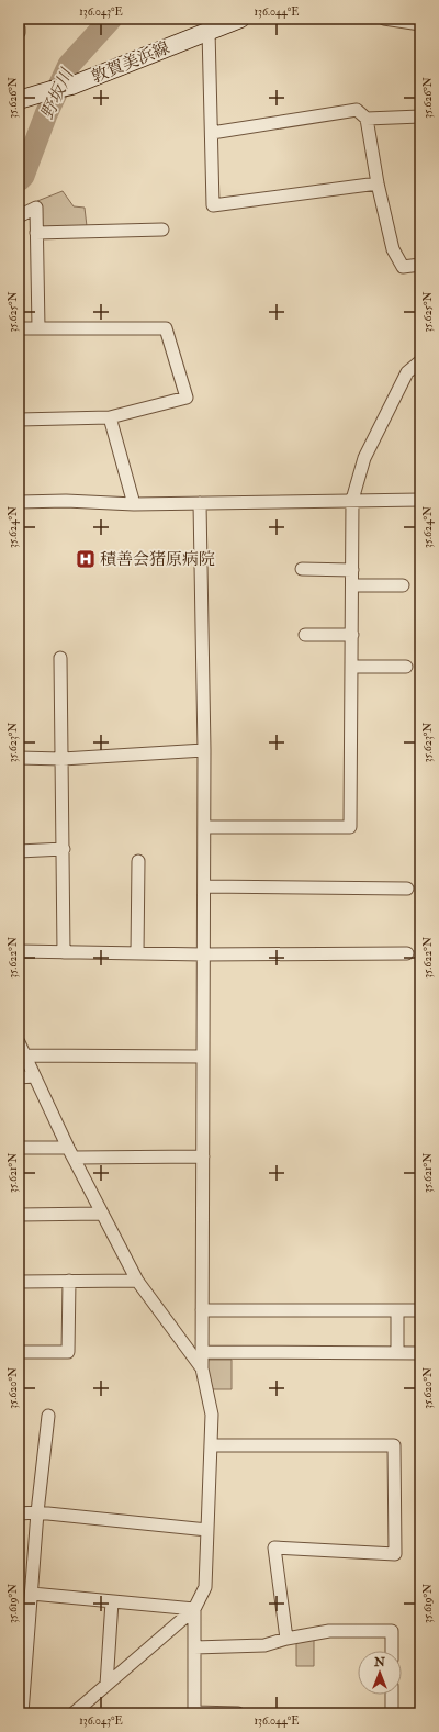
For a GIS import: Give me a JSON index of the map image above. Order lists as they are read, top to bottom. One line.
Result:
{"streets":{"main road":["敦賀美浜線"]},"water":["野坂川"],"places":{"hospital":["積善会猪原病院"]},"north":"top","coordinates":["136.043°E","136.044°E","35.626°N","35.625°N","35.624°N","35.623°N","35.622°N","35.621°N","35.620°N","35.619°N"]}
